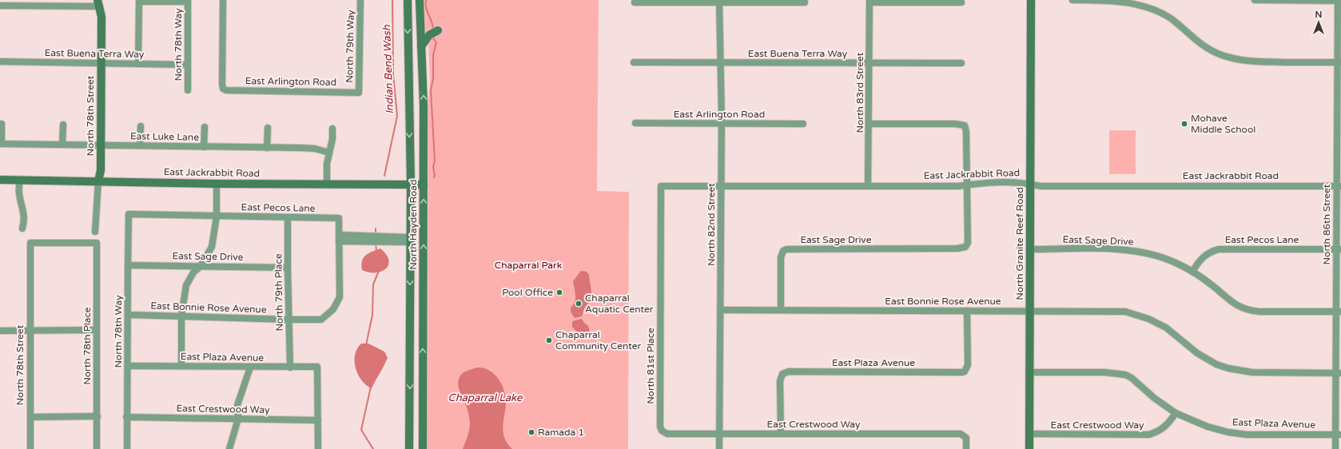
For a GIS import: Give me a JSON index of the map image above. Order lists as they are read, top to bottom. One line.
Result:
{"streets":{"street":["North 78th Way","North 79th Way","East Buena Terra Way","East Arlington Road","North 83rd Street","North 78th Street","East Luke Lane","East Jackrabbit Road","East Pecos Lane","North Hayden Road","North 82nd Street","North 86th Street","East Sage Drive","North Granite Reef Road","North 79th Place","East Bonnie Rose Avenue","North 78th Place","East Plaza Avenue","North 81st Place","East Crestwood Way"]},"crossings":[["North 78th Way","East Buena Terra Way"],["North 78th Way","East Pecos Lane"],["North 78th Way","East Sage Drive"],["North 78th Way","East Bonnie Rose Avenue"],["North 78th Way","East Plaza Avenue"],["North 78th Way","East Crestwood Way"],["North 79th Way","East Arlington Road"],["East Buena Terra Way","North 83rd Street"],["East Buena Terra Way","North 78th Street"],["East Buena Terra Way","North 82nd Street"],["East Arlington Road","North 82nd Street"],["North 83rd Street","East Jackrabbit Road"],["North 78th Street","East Luke Lane"],["North 78th Street","East Jackrabbit Road"],["North 78th Street","North 78th Place"],["East Jackrabbit Road","North Hayden Road"],["East Jackrabbit Road","North 82nd Street"],["East Jackrabbit Road","North 86th Street"],["East Jackrabbit Road","East Sage Drive"],["East Jackrabbit Road","North Granite Reef Road"],["East Jackrabbit Road","North 81st Place"],["East Pecos Lane","North 86th Street"],["East Pecos Lane","East Sage Drive"],["East Pecos Lane","North 79th Place"],["North 82nd Street","East Bonnie Rose Avenue"],["North 82nd Street","East Crestwood Way"],["North 86th Street","East Sage Drive"],["North 86th Street","East Bonnie Rose Avenue"],["North 86th Street","East Plaza Avenue"],["East Sage Drive","North Granite Reef Road"],["East Sage Drive","North 79th Place"],["East Sage Drive","East Bonnie Rose Avenue"],["North Granite Reef Road","East Bonnie Rose Avenue"],["North Granite Reef Road","East Plaza Avenue"],["North Granite Reef Road","East Crestwood Way"],["North 79th Place","East Bonnie Rose Avenue"],["North 79th Place","East Plaza Avenue"],["East Bonnie Rose Avenue","East Plaza Avenue"],["East Plaza Avenue","East Crestwood Way"],["North 81st Place","East Crestwood Way"]],"water":["Indian Bend Wash","Chaparral Lake"],"parks":["Chaparral Park"],"places":["Mohave Middle School","Pool Office","Chaparral Aquatic Center","Chaparral Community Center","Ramada 1"],"north":"top"}
